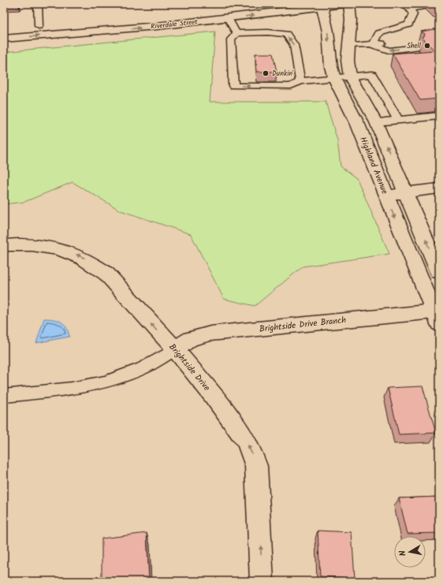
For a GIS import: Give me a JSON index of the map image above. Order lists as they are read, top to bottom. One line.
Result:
{"streets":{"main road":["Riverdale Street","Highland Avenue","Brightside Drive Branch","Brightside Drive"]},"crossings":[["Riverdale Street","Highland Avenue"],["Highland Avenue","Brightside Drive Branch"],["Brightside Drive Branch","Brightside Drive"]],"one_way":["Brightside Drive"],"places":["Shell","Dunkin'"],"north":"left"}
